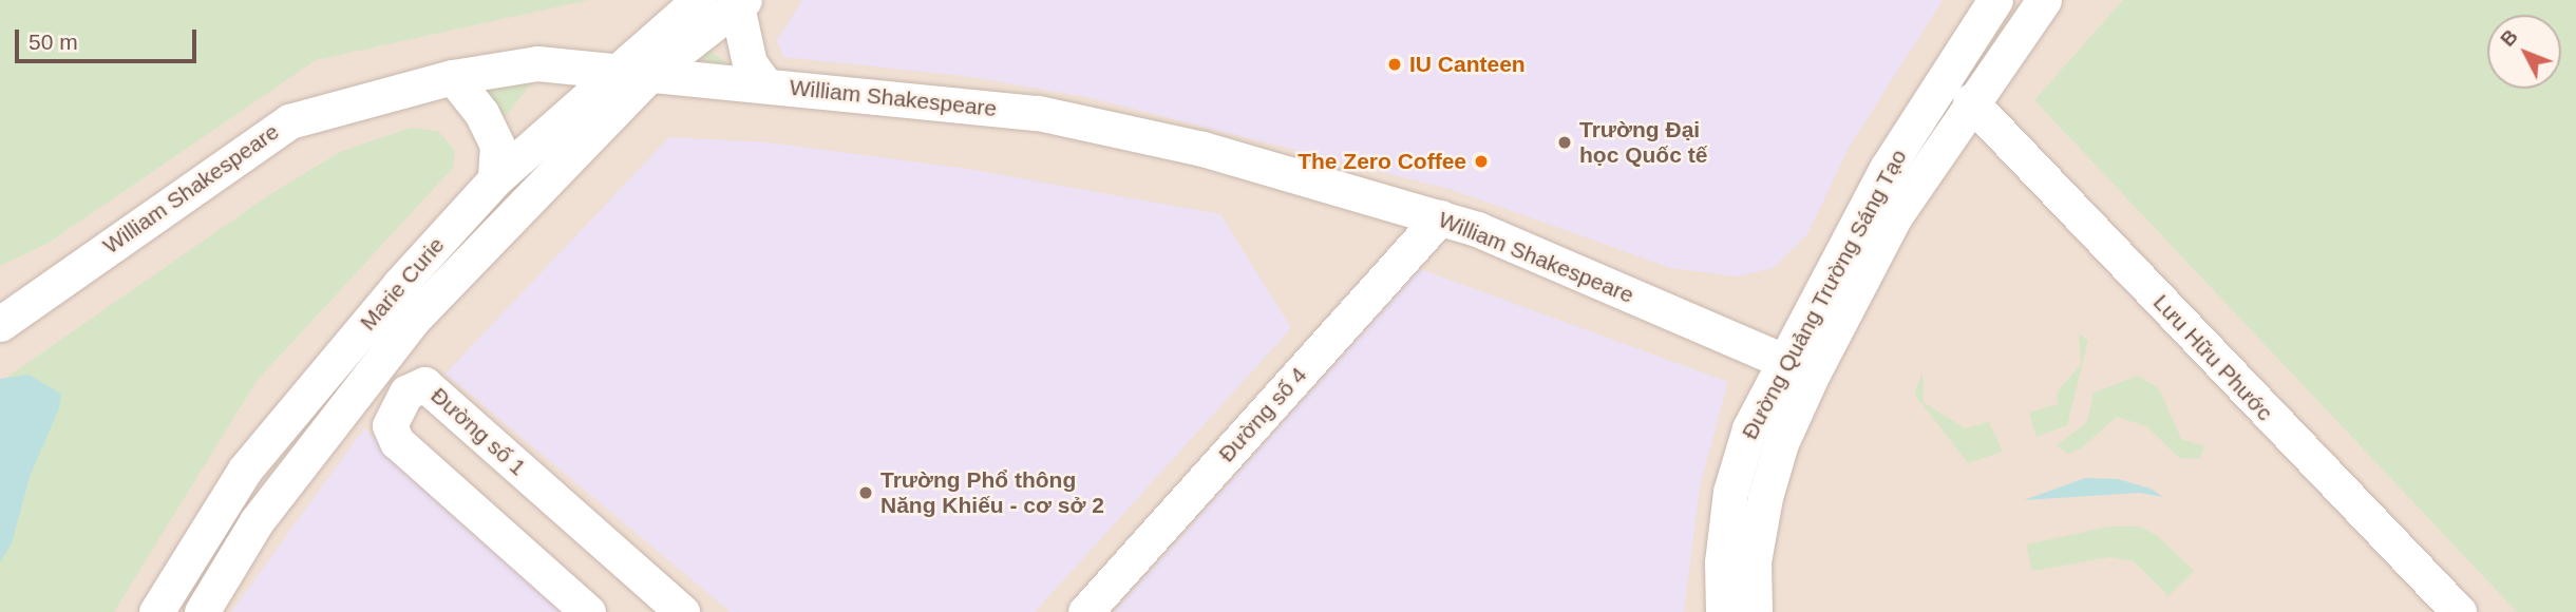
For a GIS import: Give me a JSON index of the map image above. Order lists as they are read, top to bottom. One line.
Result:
{"streets":{"street":["William Shakespeare","Marie Curie","Đường Quảng Trường Sáng Tạo","Lưu Hữu Phước","Đường số 4","Đường số 1"]},"crossings":[["William Shakespeare","Marie Curie"],["William Shakespeare","Đường Quảng Trường Sáng Tạo"],["William Shakespeare","Đường số 4"],["Đường Quảng Trường Sáng Tạo","Lưu Hữu Phước"]],"places":["IU Canteen","Trường Đại học Quốc tế","The Zero Coffee","Trường Phổ thông Năng Khiếu - cơ sở 2"],"scale_bar":"50 m","north":"top left"}
